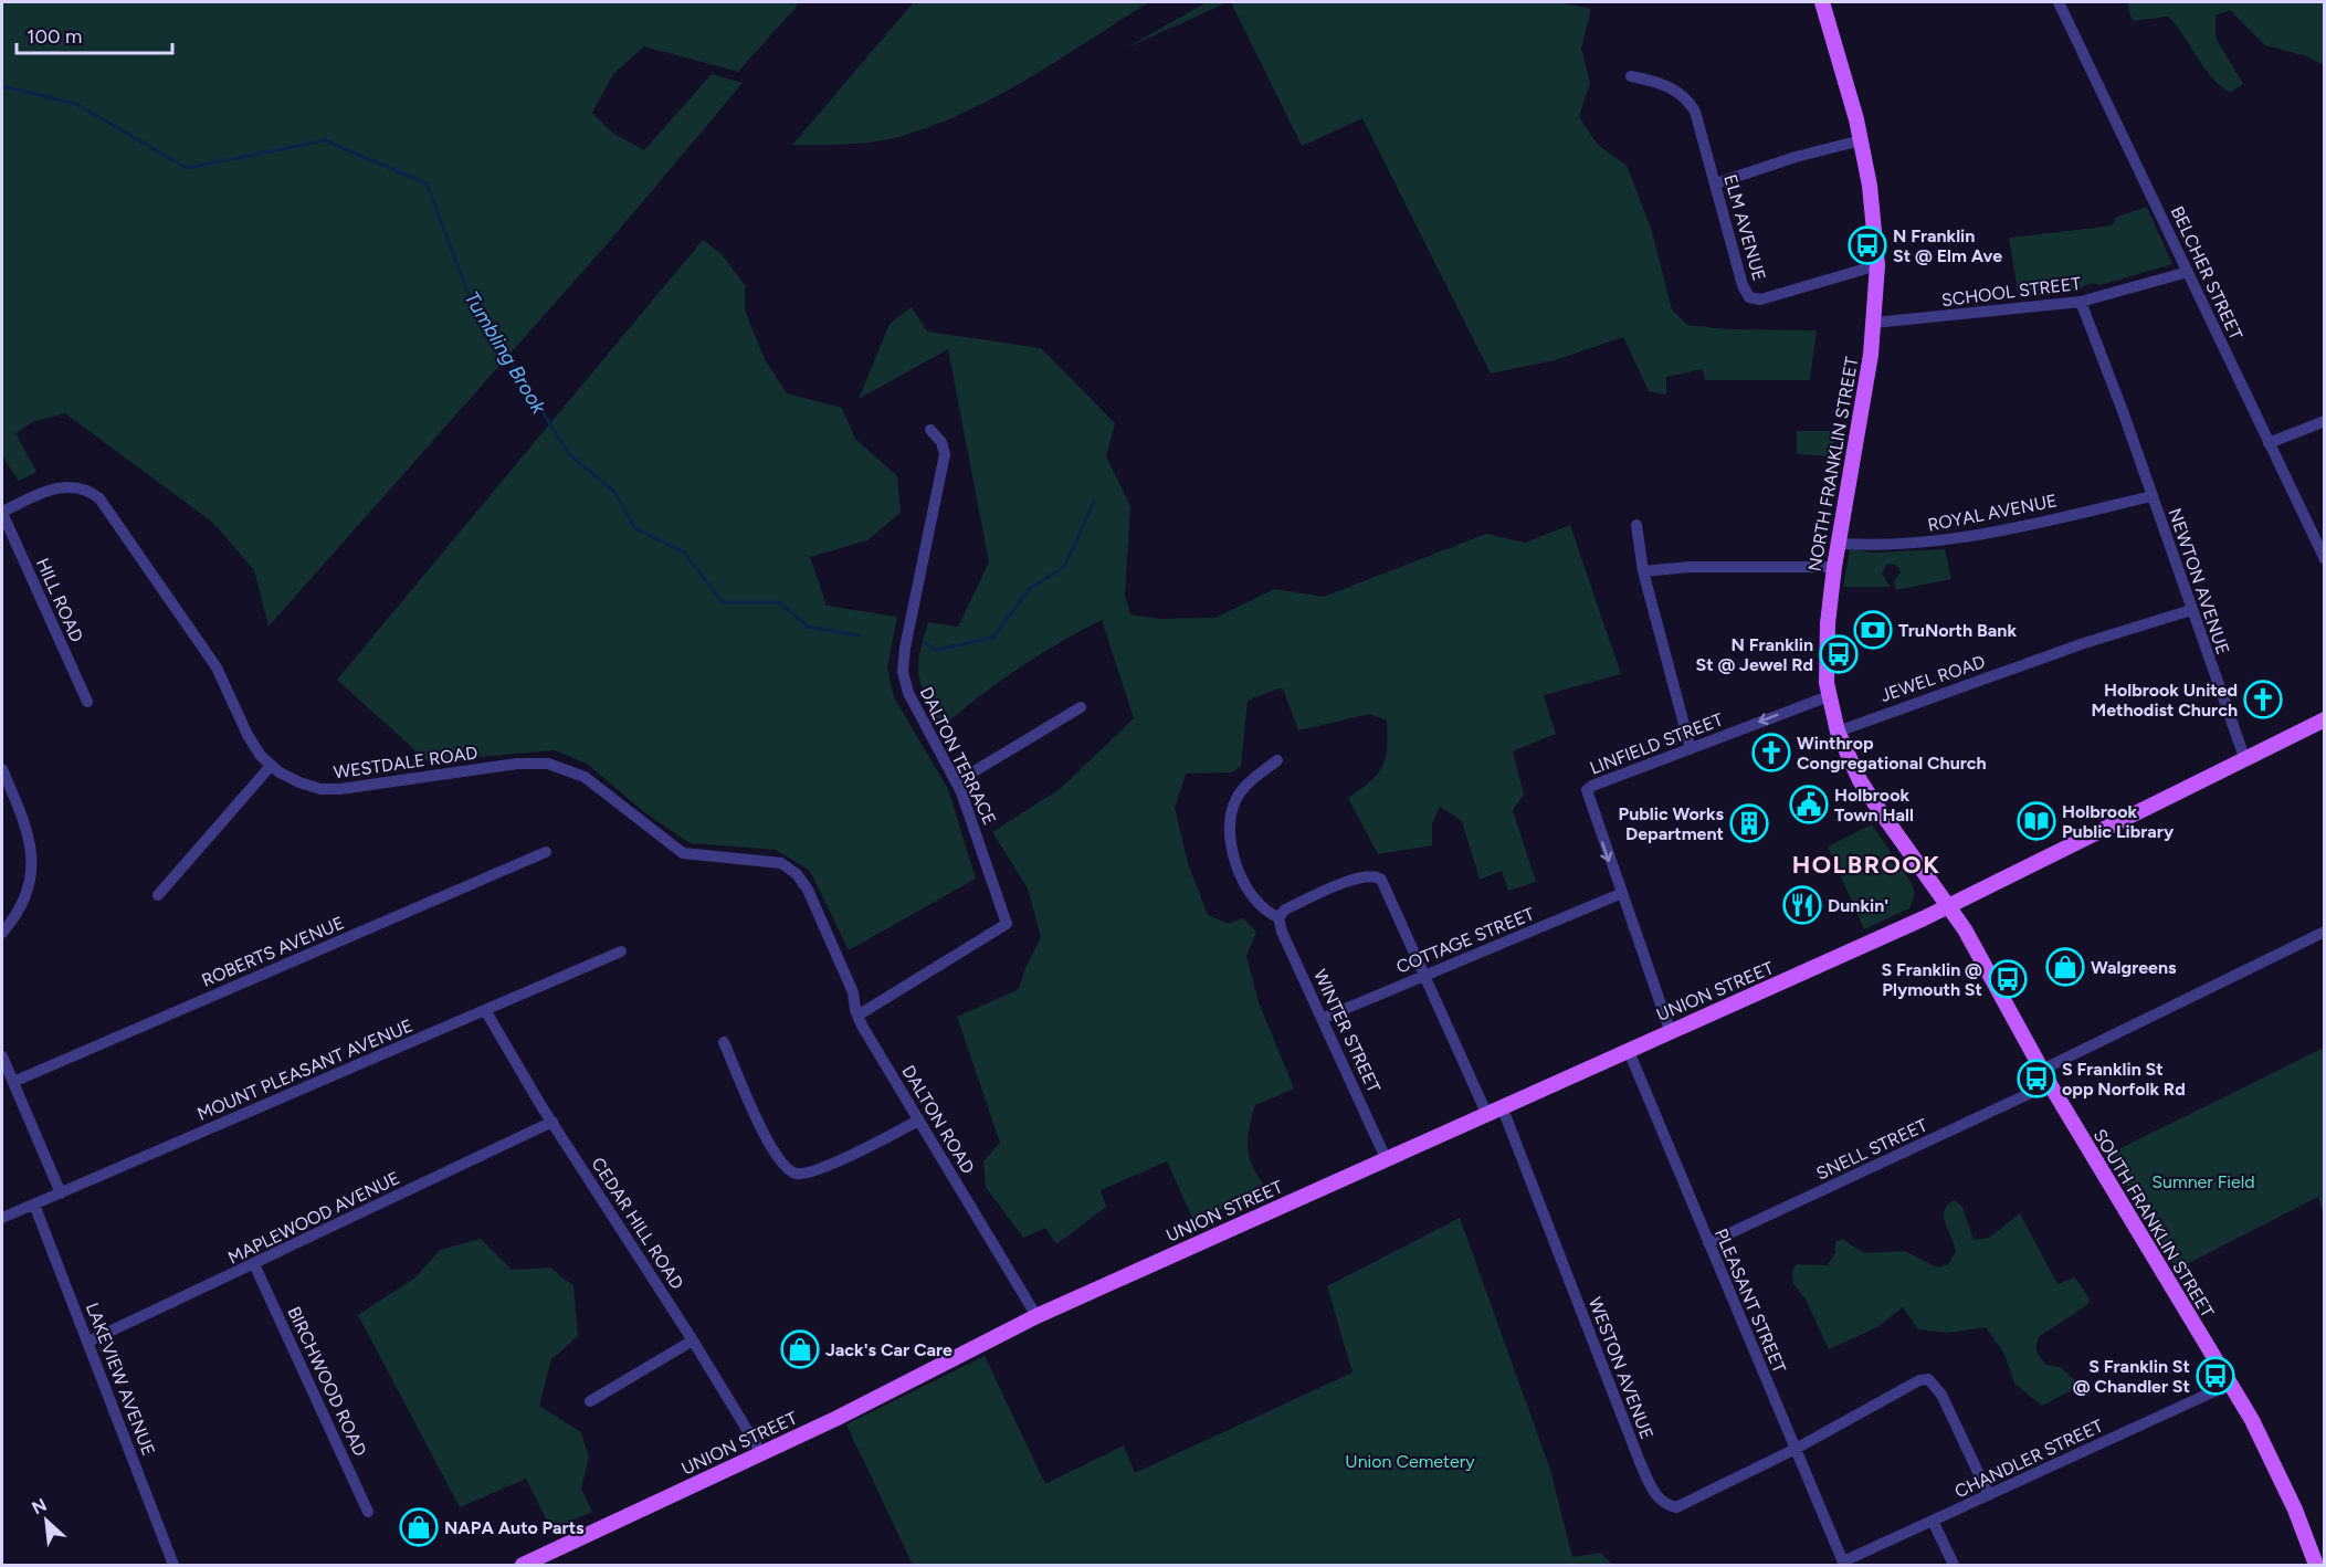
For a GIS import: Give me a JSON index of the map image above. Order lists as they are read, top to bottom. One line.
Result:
{"streets":{"main road":["NORTH FRANKLIN STREET","UNION STREET","SOUTH FRANKLIN STREET"],"street":["ELM AVENUE","BELCHER STREET","SCHOOL STREET","ROYAL AVENUE","NEWTON AVENUE","HILL ROAD","JEWEL ROAD","LINFIELD STREET","DALTON TERRACE","WESTDALE ROAD","COTTAGE STREET","ROBERTS AVENUE","WINTER STREET","MOUNT PLEASANT AVENUE","DALTON ROAD","SNELL STREET","MAPLEWOOD AVENUE","CEDAR HILL ROAD","PLEASANT STREET","WESTON AVENUE","LAKEVIEW AVENUE","BIRCHWOOD ROAD","CHANDLER STREET"]},"crossings":[["ELM AVENUE","NORTH FRANKLIN STREET"],["BELCHER STREET","SCHOOL STREET"],["SCHOOL STREET","NORTH FRANKLIN STREET"],["SCHOOL STREET","NEWTON AVENUE"],["NORTH FRANKLIN STREET","ROYAL AVENUE"],["NORTH FRANKLIN STREET","JEWEL ROAD"],["NORTH FRANKLIN STREET","LINFIELD STREET"],["NORTH FRANKLIN STREET","UNION STREET"],["NORTH FRANKLIN STREET","SOUTH FRANKLIN STREET"],["ROYAL AVENUE","NEWTON AVENUE"],["NEWTON AVENUE","JEWEL ROAD"],["NEWTON AVENUE","UNION STREET"],["HILL ROAD","WESTDALE ROAD"],["LINFIELD STREET","COTTAGE STREET"],["LINFIELD STREET","UNION STREET"],["DALTON TERRACE","DALTON ROAD"],["WESTDALE ROAD","DALTON ROAD"],["COTTAGE STREET","WINTER STREET"],["UNION STREET","WINTER STREET"],["UNION STREET","DALTON ROAD"],["UNION STREET","CEDAR HILL ROAD"],["UNION STREET","SOUTH FRANKLIN STREET"],["UNION STREET","PLEASANT STREET"],["UNION STREET","WESTON AVENUE"],["MOUNT PLEASANT AVENUE","CEDAR HILL ROAD"],["MOUNT PLEASANT AVENUE","LAKEVIEW AVENUE"],["SNELL STREET","SOUTH FRANKLIN STREET"],["SNELL STREET","PLEASANT STREET"],["MAPLEWOOD AVENUE","CEDAR HILL ROAD"],["MAPLEWOOD AVENUE","LAKEVIEW AVENUE"],["MAPLEWOOD AVENUE","BIRCHWOOD ROAD"],["SOUTH FRANKLIN STREET","CHANDLER STREET"],["PLEASANT STREET","WESTON AVENUE"],["PLEASANT STREET","CHANDLER STREET"]],"districts":["HOLBROOK"],"water":["Tumbling Brook"],"parks":["Sumner Field","Union Cemetery"],"places":{"bus stop":["N Franklin St @ Elm Ave","N Franklin St @ Jewel Rd","S Franklin @ Plymouth St","S Franklin St opp Norfolk Rd","S Franklin St @ Chandler St"],"bank":["TruNorth Bank"],"church":["Holbrook United Methodist Church","Winthrop Congregational Church"],"public building":["Holbrook Town Hall"],"library":["Holbrook Public Library"],"building":["Public Works Department"],"restaurant":["Dunkin'"],"shop":["Walgreens","Jack's Car Care","NAPA Auto Parts"]},"scale_bar":"100 m","north":"top left"}
